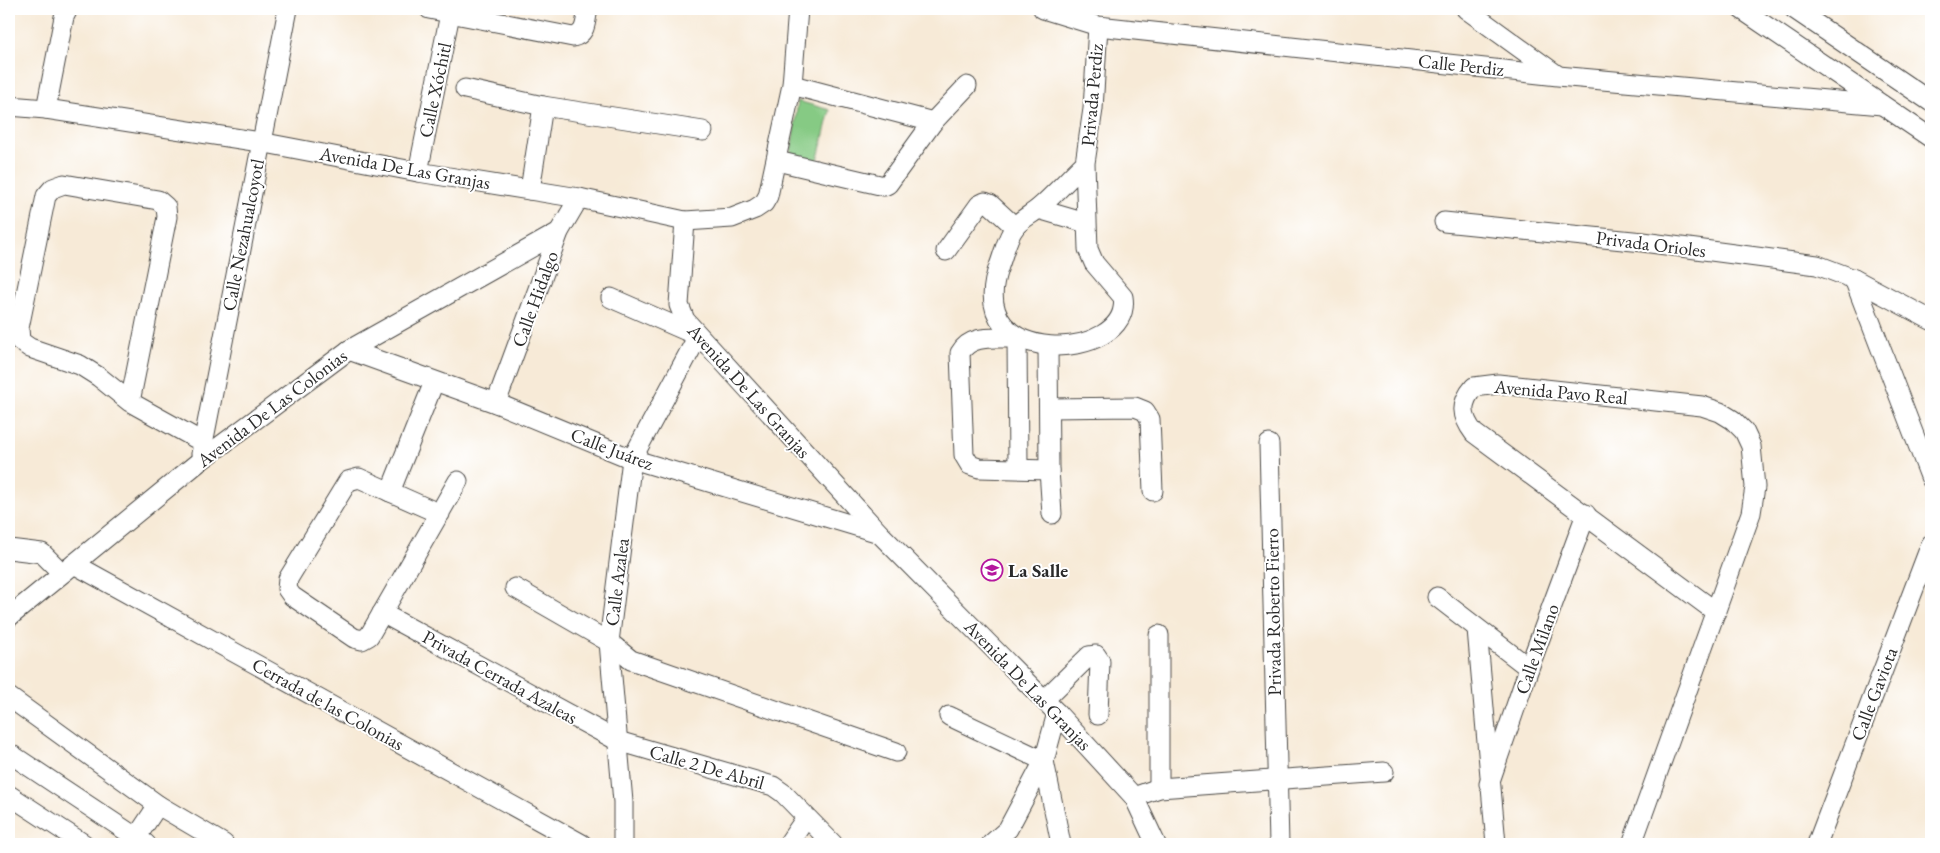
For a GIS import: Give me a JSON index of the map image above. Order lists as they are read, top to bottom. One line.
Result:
{"streets":{"street":["Calle Perdiz","Calle Xóchitl","Privada Perdiz","Avenida De Las Granjas","Calle Nezahualcoyotl","Privada Orioles","Calle Hidalgo","Avenida Pavo Real","Avenida De Las Colonias","Calle Juárez","Calle Azalea","Privada Roberto Fierro","Calle Milano","Privada Cerrada Azaleas","Calle Gaviota","Cerrada de las Colonias","Calle 2 De Abril"]},"crossings":[["Calle Perdiz","Privada Perdiz"],["Calle Xóchitl","Avenida De Las Granjas"],["Avenida De Las Granjas","Calle Nezahualcoyotl"],["Avenida De Las Granjas","Calle Hidalgo"],["Avenida De Las Granjas","Calle Juárez"],["Avenida De Las Granjas","Calle Azalea"],["Calle Nezahualcoyotl","Avenida De Las Colonias"],["Calle Hidalgo","Avenida De Las Colonias"],["Calle Hidalgo","Calle Juárez"],["Avenida Pavo Real","Calle Milano"],["Avenida De Las Colonias","Calle Juárez"],["Avenida De Las Colonias","Cerrada de las Colonias"],["Calle Juárez","Calle Azalea"],["Calle Azalea","Privada Cerrada Azaleas"],["Calle Azalea","Calle 2 De Abril"],["Privada Cerrada Azaleas","Calle 2 De Abril"]],"places":{"school or university":["La Salle"]}}
